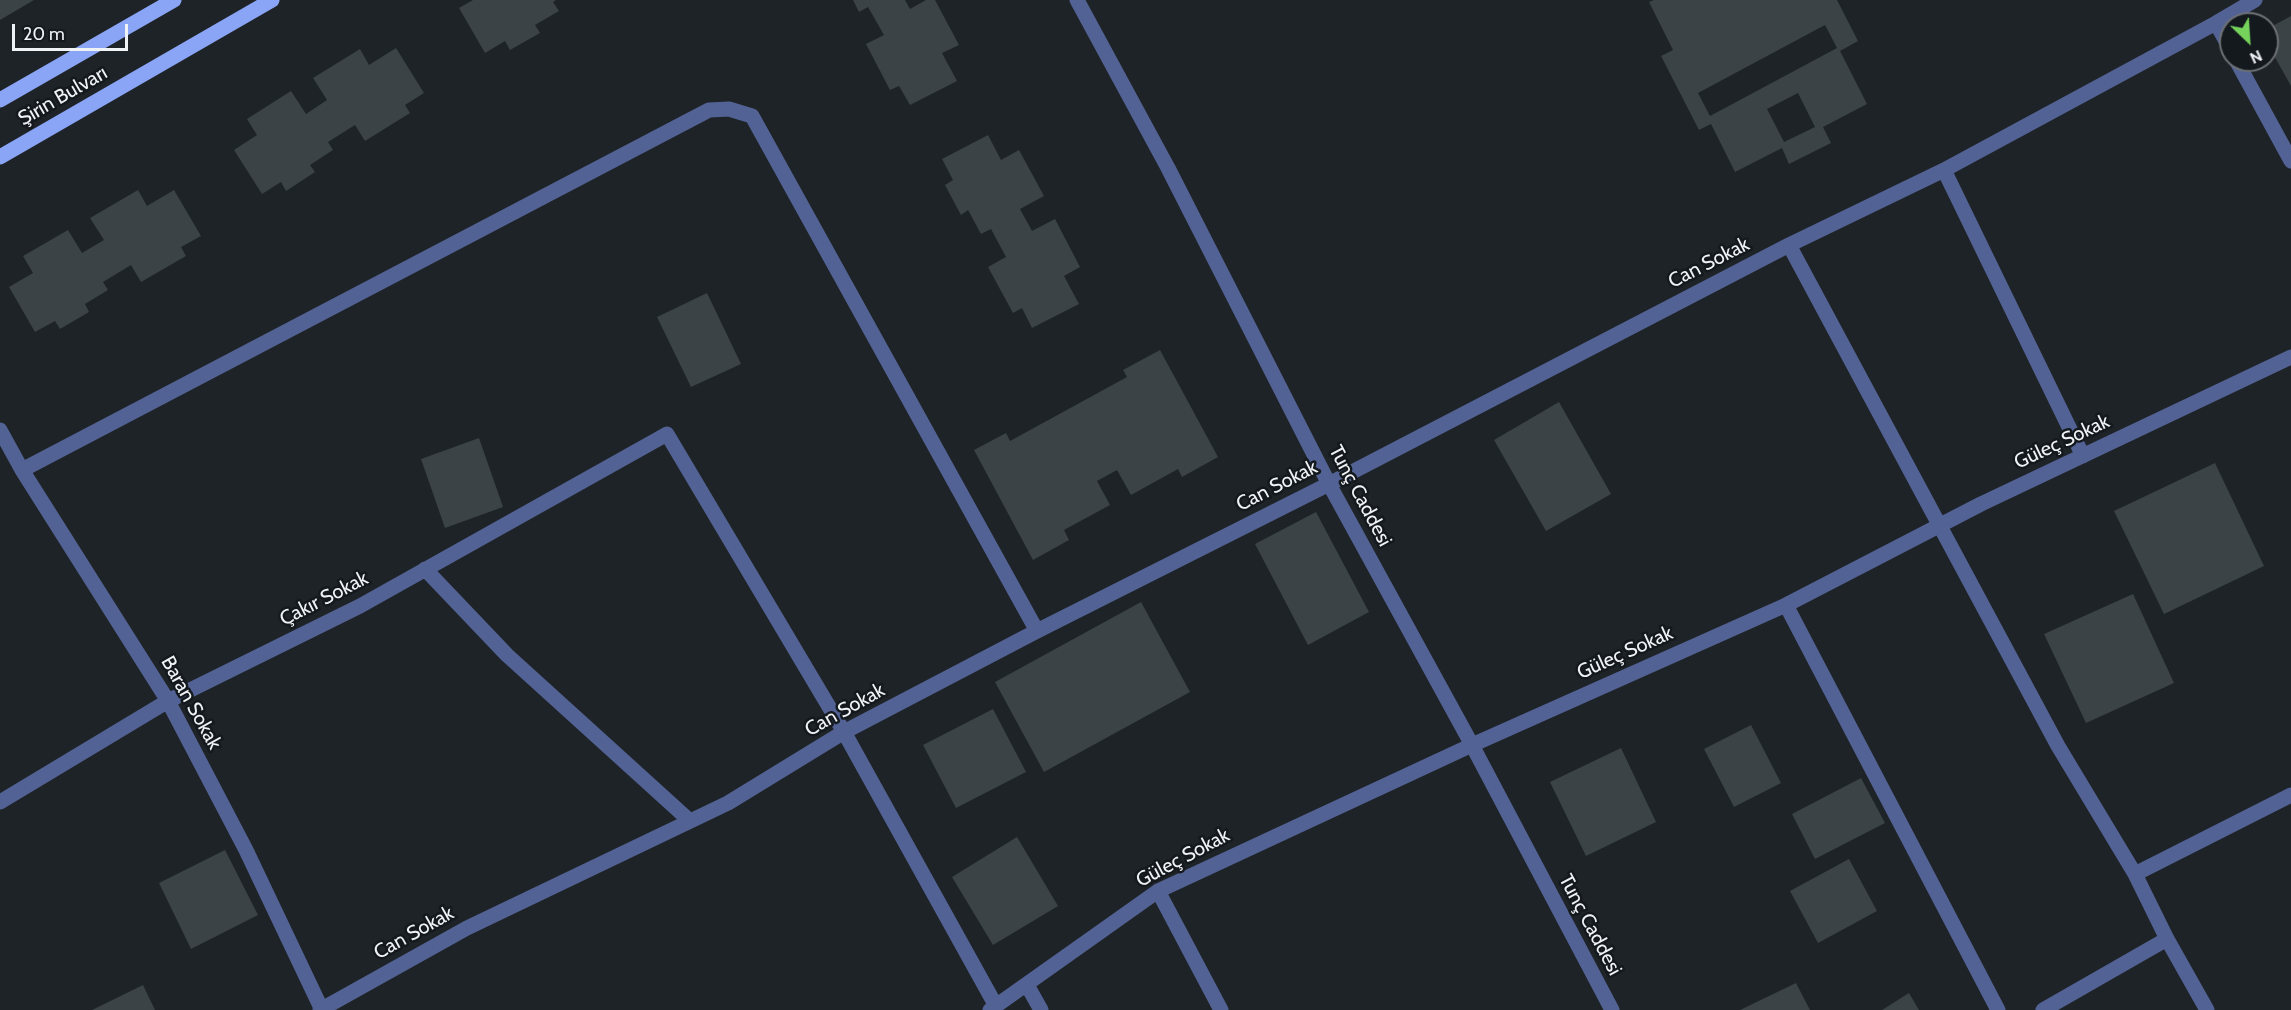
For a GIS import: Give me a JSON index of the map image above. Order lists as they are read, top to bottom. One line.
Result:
{"streets":{"main road":["Şirin Bulvarı"],"street":["Can Sokak","Güleç Sokak","Tunç Caddesi","Çakır Sokak","Baran Sokak"]},"crossings":[["Can Sokak","Tunç Caddesi"],["Can Sokak","Çakır Sokak"],["Can Sokak","Baran Sokak"],["Güleç Sokak","Tunç Caddesi"],["Çakır Sokak","Baran Sokak"]],"scale_bar":"20 m","north":"bottom right"}
